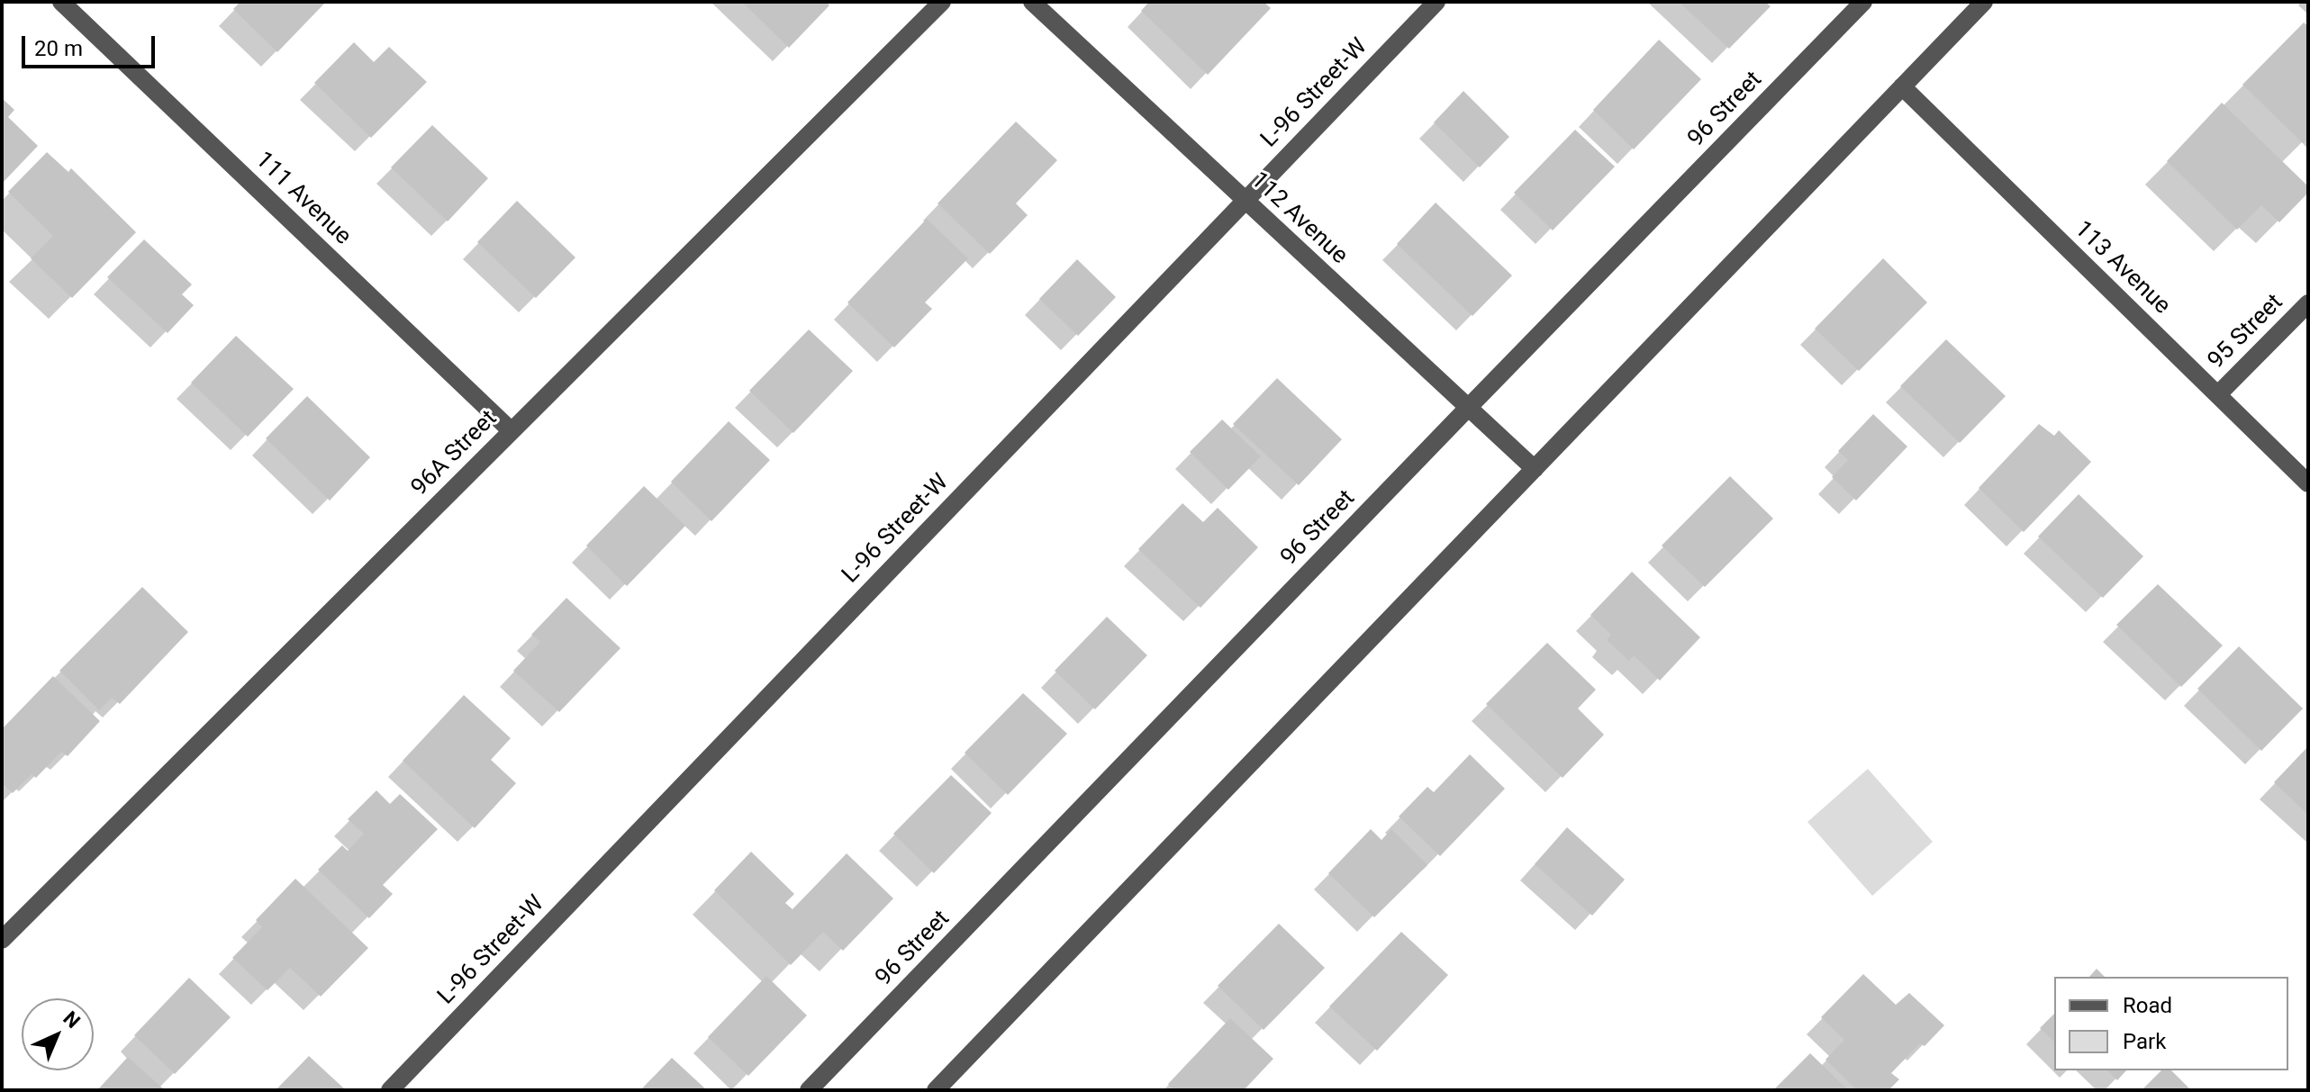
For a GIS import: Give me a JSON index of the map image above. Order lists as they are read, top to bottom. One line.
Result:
{"streets":{"street":["L-96 Street-W","96 Street","111 Avenue","112 Avenue","113 Avenue","95 Street","96A Street"]},"crossings":[["L-96 Street-W","112 Avenue"],["96 Street","112 Avenue"],["111 Avenue","96A Street"],["113 Avenue","95 Street"]],"legend":["Road","Park"],"scale_bar":"20 m","north":"top right"}
